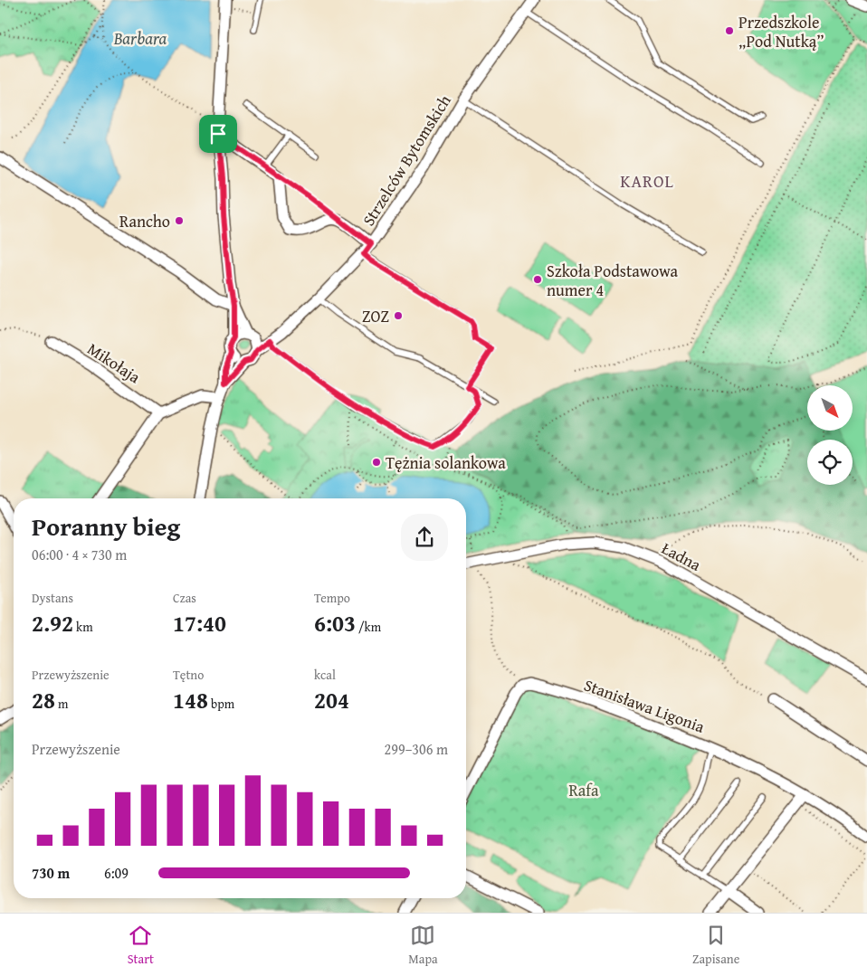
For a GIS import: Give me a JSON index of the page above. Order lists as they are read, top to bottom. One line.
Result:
{"streets":{"street":["Strzelców Bytomskich","Mikołaja","Ładna","Stanisława Ligonia"]},"districts":["KAROL"],"water":["Barbara"],"parks":["Rafa"],"places":["Przedszkole „Pod Nutką”","Rancho","Szkoła Podstawowa numer 4","ZOZ","Tężnia solankowa"],"north":"bottom right","page":{"heading":["Poranny bieg","06:00 · 4 × 730 m"],"stats":[["Dystans","2.92 km"],["Czas","17:40"],["Tempo","6:03 /km"],["Przewyższenie","28 m"],["Tętno","148 bpm"],["kcal","204"]],"chart":["Przewyższenie","299–306 m"],"list":[{"name":"730 m","note":"6:09"}],"tabs":["Start","Mapa","Zapisane"]}}
